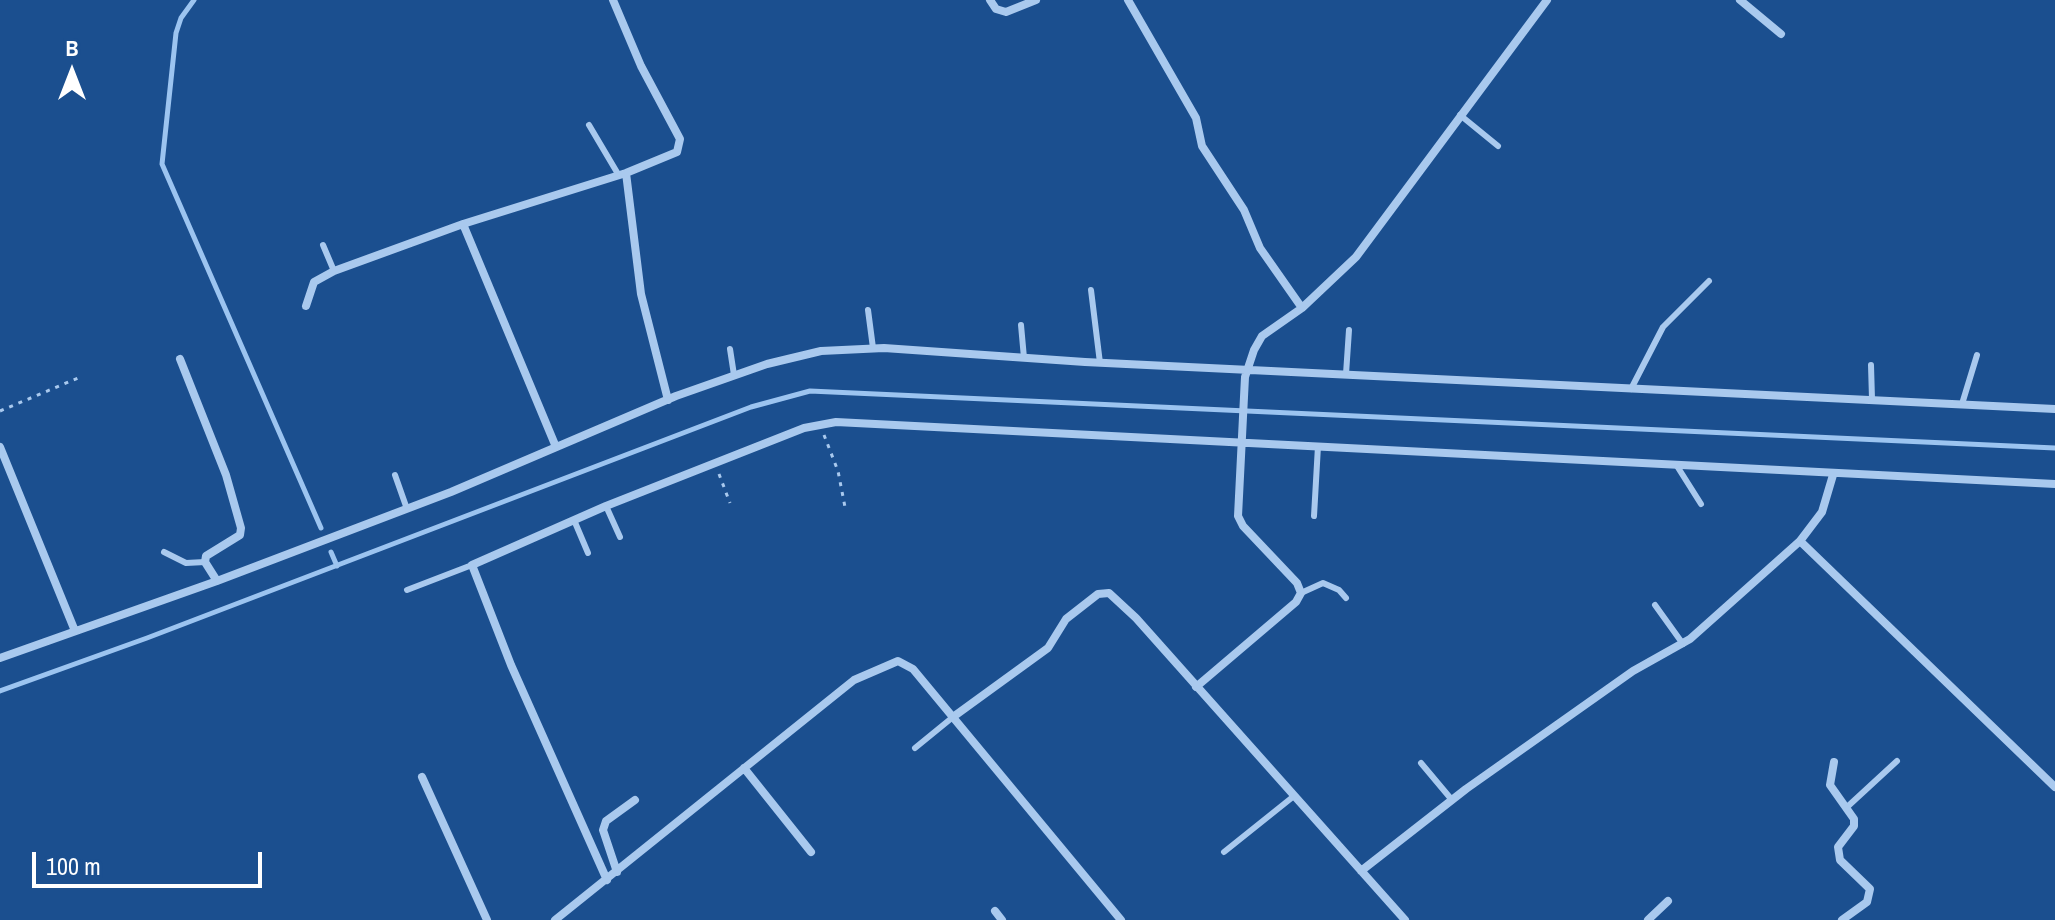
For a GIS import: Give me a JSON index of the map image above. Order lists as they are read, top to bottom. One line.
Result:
{"scale_bar":"100 m","north":"top"}
